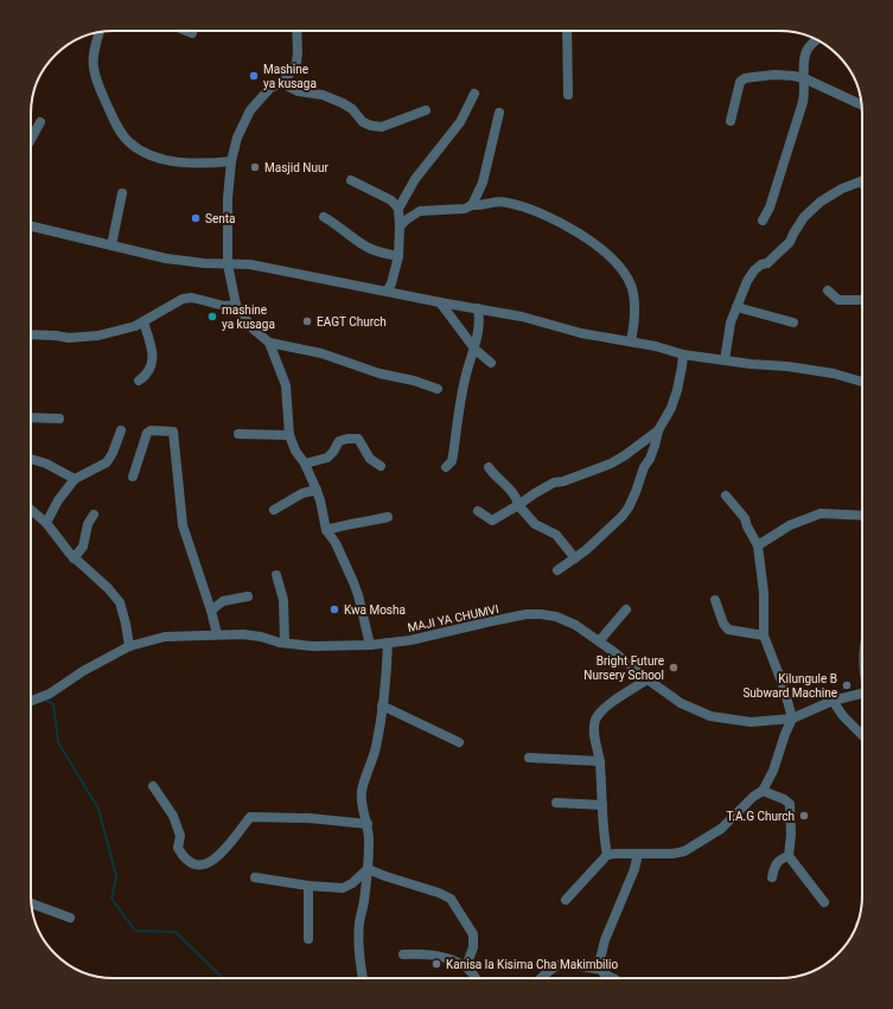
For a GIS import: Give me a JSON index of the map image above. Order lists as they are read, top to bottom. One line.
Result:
{"streets":{"street":["MAJI YA CHUMVI"]},"places":["Mashine ya kusaga","Masjid Nuur","Senta","mashine ya kusaga","EAGT Church","Kwa Mosha","Bright Future Nursery School","Kilungule B Subward Machine","T.A.G Church","Kanisa la Kisima Cha Makimbilio"]}
